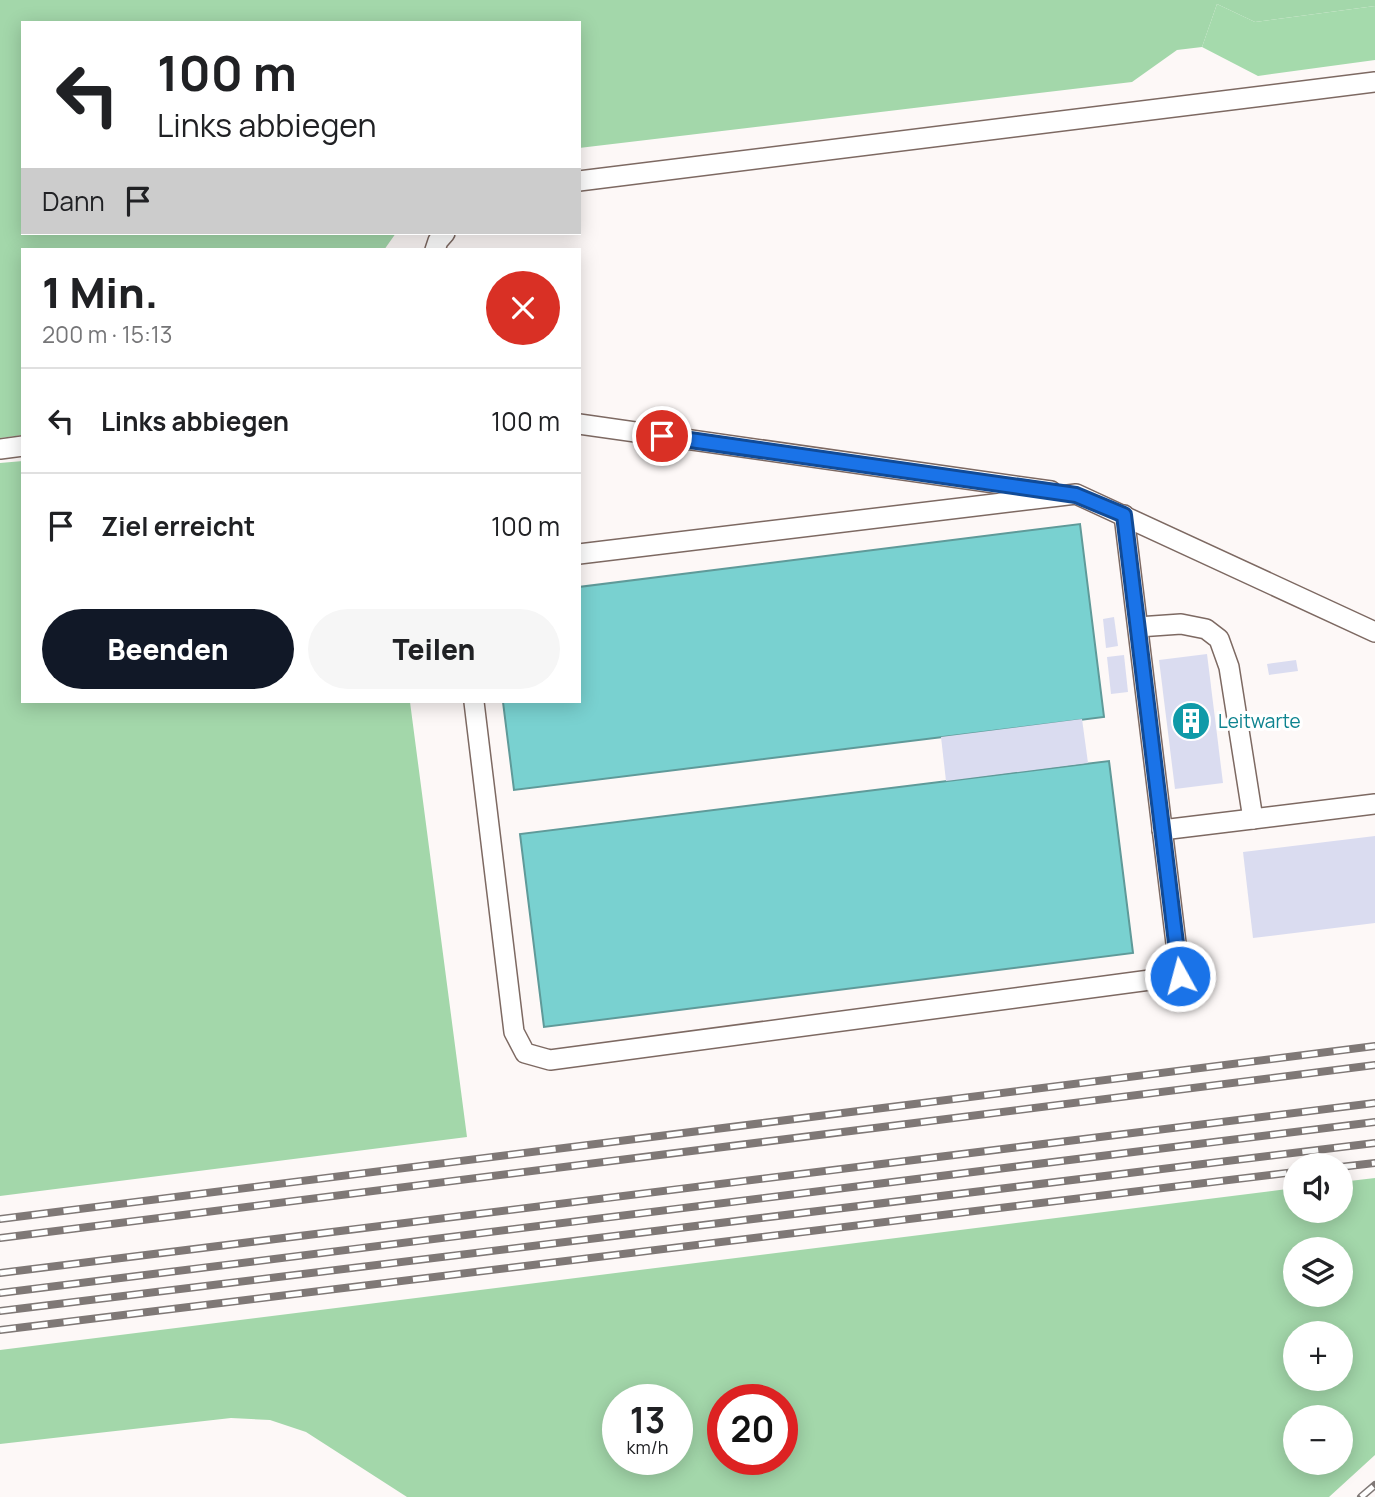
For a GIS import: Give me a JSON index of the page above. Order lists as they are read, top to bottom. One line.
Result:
{"places":{"building":["Leitwarte"]},"page":{"turn":["100 m","Links abbiegen"],"then":"Dann","heading":["1 Min.","200 m · 15:13"],"list":[{"name":"Links abbiegen","value":"100 m"},{"name":"Ziel erreicht","value":"100 m"}],"buttons":["Beenden","Teilen"],"map_buttons":["+","−"],"speed":"13 km/h","limit":"20"}}
